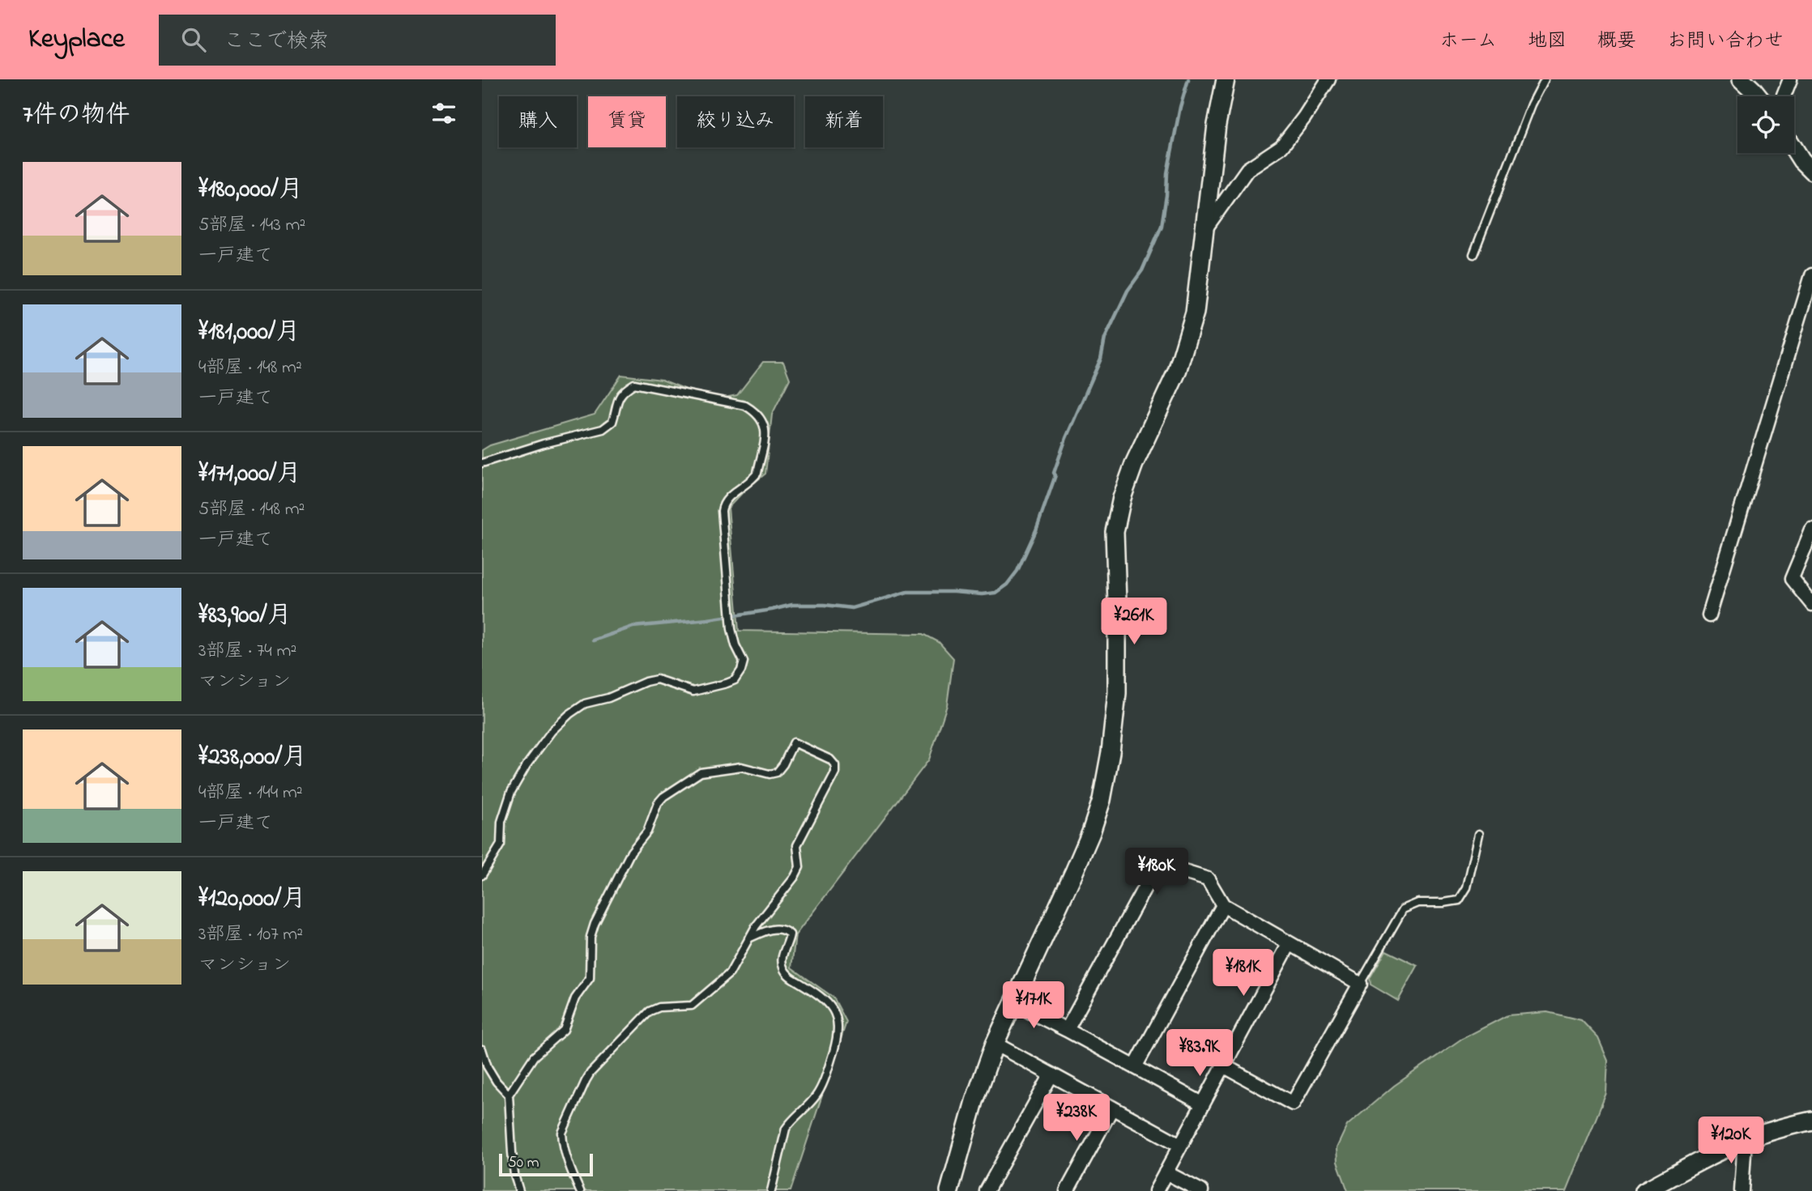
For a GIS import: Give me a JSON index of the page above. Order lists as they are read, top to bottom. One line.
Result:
{"scale_bar":"50 m","page":{"header":"Keyplace","search":"ここで検索","nav":["ホーム","地図","概要","お問い合わせ"],"heading":"7件の物件","chip":["購入","賃貸","絞り込み","新着"],"list":[{"name":"¥180,000/月","note":"5部屋 · 143 m² · 一戸建て"},{"name":"¥181,000/月","note":"4部屋 · 148 m² · 一戸建て"},{"name":"¥171,000/月","note":"5部屋 · 148 m² · 一戸建て"},{"name":"¥83,900/月","note":"3部屋 · 74 m² · マンション"},{"name":"¥238,000/月","note":"4部屋 · 144 m² · 一戸建て"},{"name":"¥120,000/月","note":"3部屋 · 107 m² · マンション"}],"price":["¥261K","¥180K","¥181K","¥171K","¥83.9K","¥238K","¥120K"],"scale":"50 m"}}
